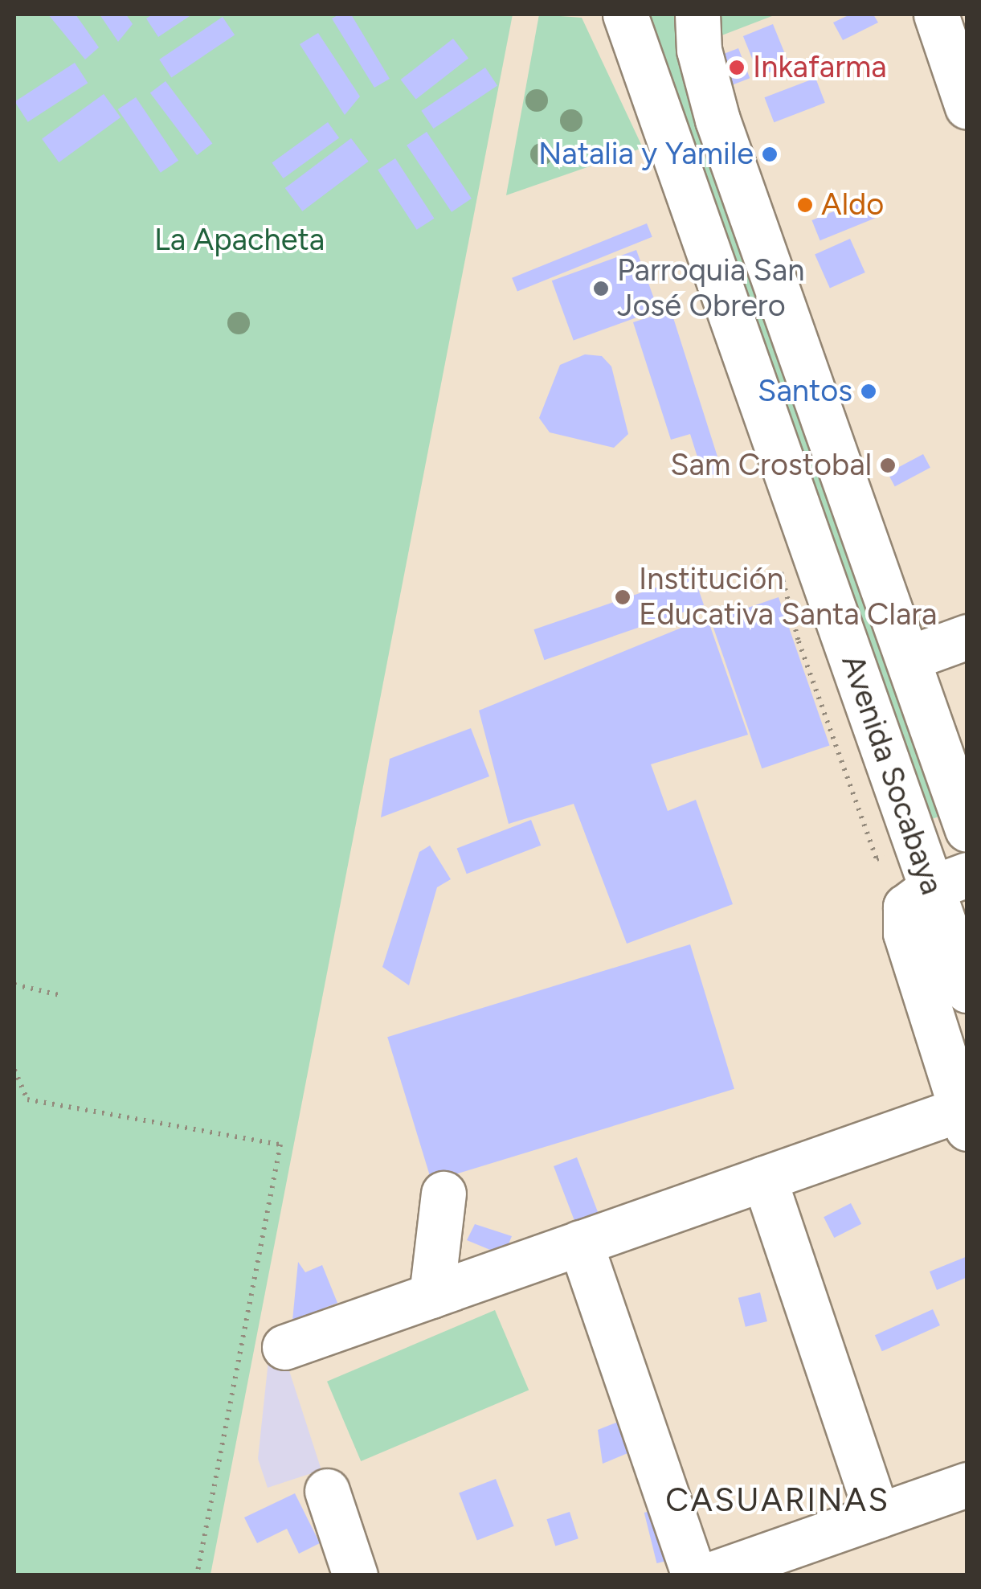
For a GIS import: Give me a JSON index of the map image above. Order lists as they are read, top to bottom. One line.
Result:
{"streets":{"main road":["Avenida Socabaya"]},"districts":["CASUARINAS"],"parks":["La Apacheta"],"places":["Inkafarma","Natalia y Yamile","Aldo","Parroquia San José Obrero","Santos","Sam Crostobal","Institución Educativa Santa Clara"]}
